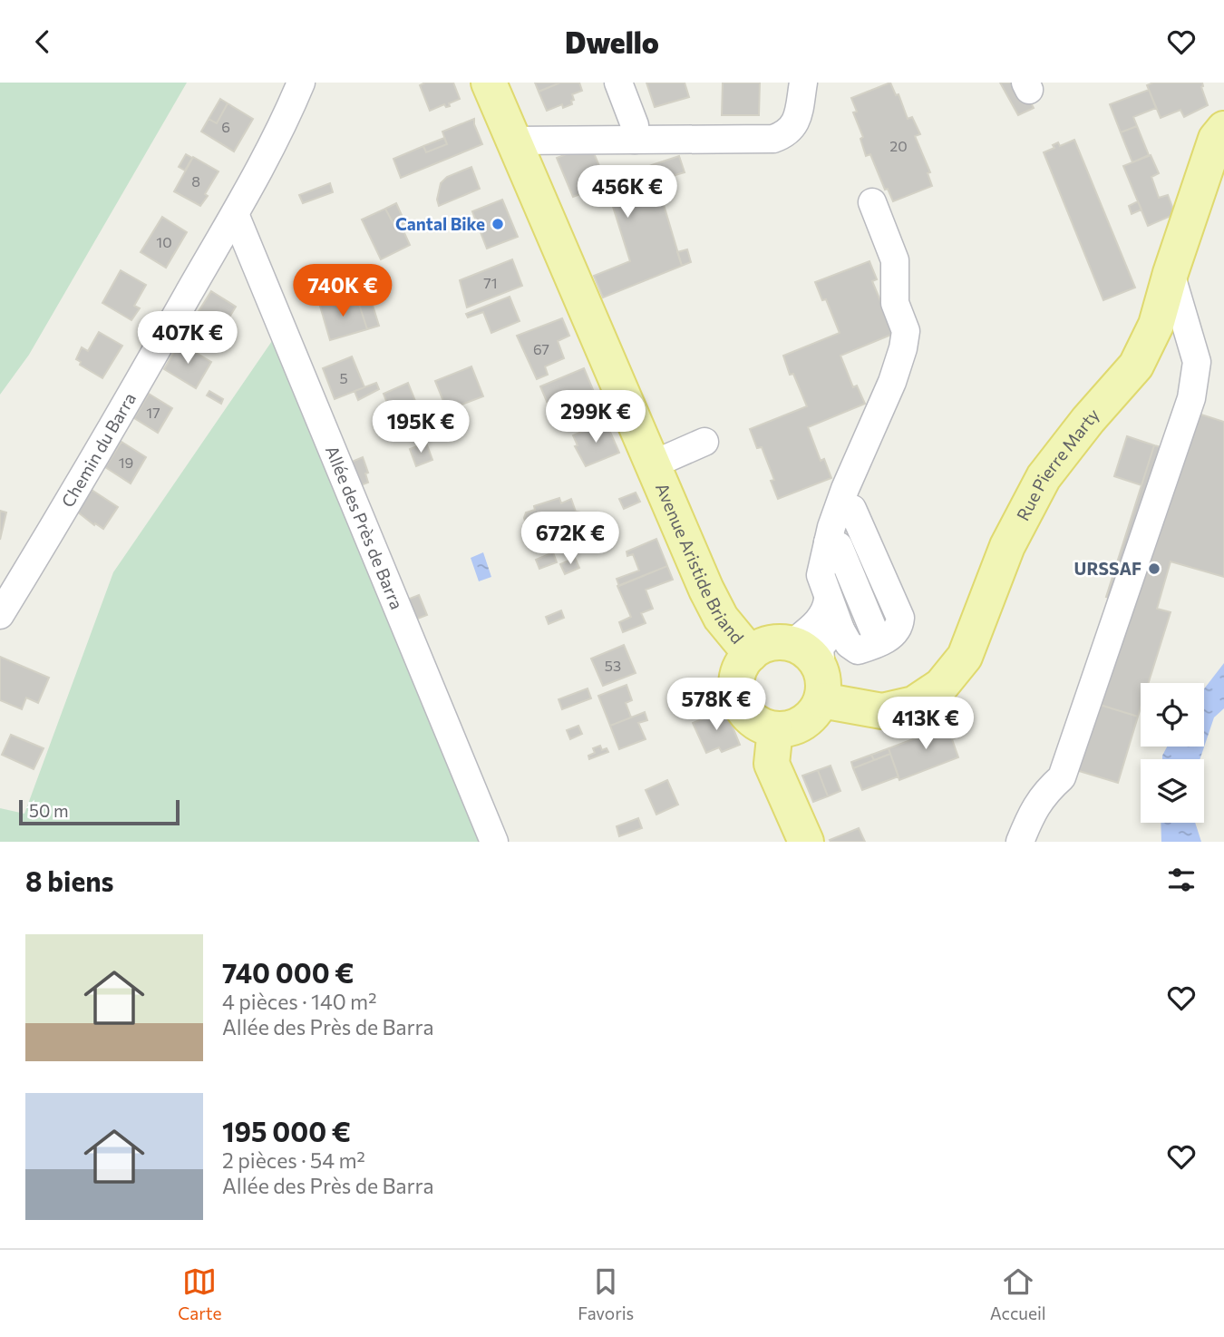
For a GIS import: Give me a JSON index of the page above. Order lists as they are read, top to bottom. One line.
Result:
{"streets":{"main road":["Rue Pierre Marty","Avenue Aristide Briand"],"street":["Chemin du Barra","Allée des Près de Barra"]},"crossings":[["Chemin du Barra","Allée des Près de Barra"],["Rue Pierre Marty","Avenue Aristide Briand"]],"places":["Cantal Bike","URSSAF"],"house_numbers":["6","20","8","10","71","67","5","17","19","53"],"scale_bar":"50 m","page":{"header":"Dwello","price":["456K €","740K €","407K €","299K €","195K €","672K €","578K €","413K €"],"scale":"50 m","heading":"8 biens","list":[{"name":"740 000 €","note":"4 pièces · 140 m² · Allée des Près de Barra"},{"name":"195 000 €","note":"2 pièces · 54 m² · Allée des Près de Barra"}],"tabs":["Carte","Favoris","Accueil"]}}
